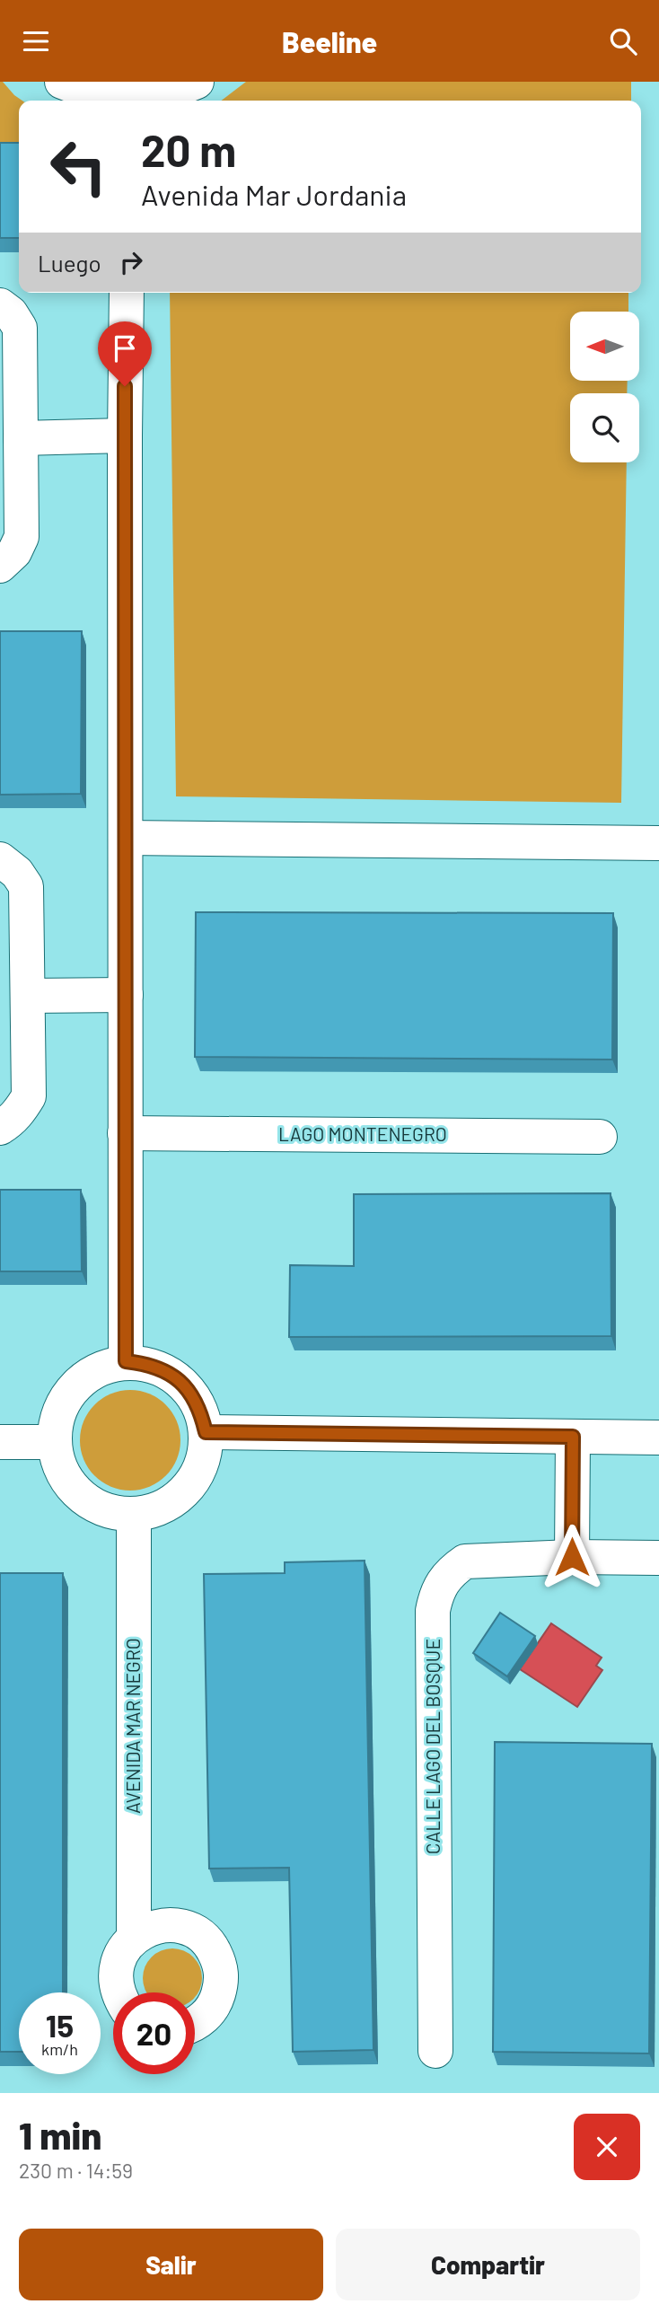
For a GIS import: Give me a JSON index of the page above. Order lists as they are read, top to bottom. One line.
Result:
{"streets":{"street":["LAGO MONTENEGRO","AVENIDA MAR NEGRO","CALLE LAGO DEL BOSQUE"]},"north":"left","page":{"header":"Beeline","turn":["20 m","Avenida Mar Jordania"],"then":"Luego","speed":"15 km/h","limit":"20","heading":["1 min","230 m · 14:59"],"buttons":["Salir","Compartir"]}}
